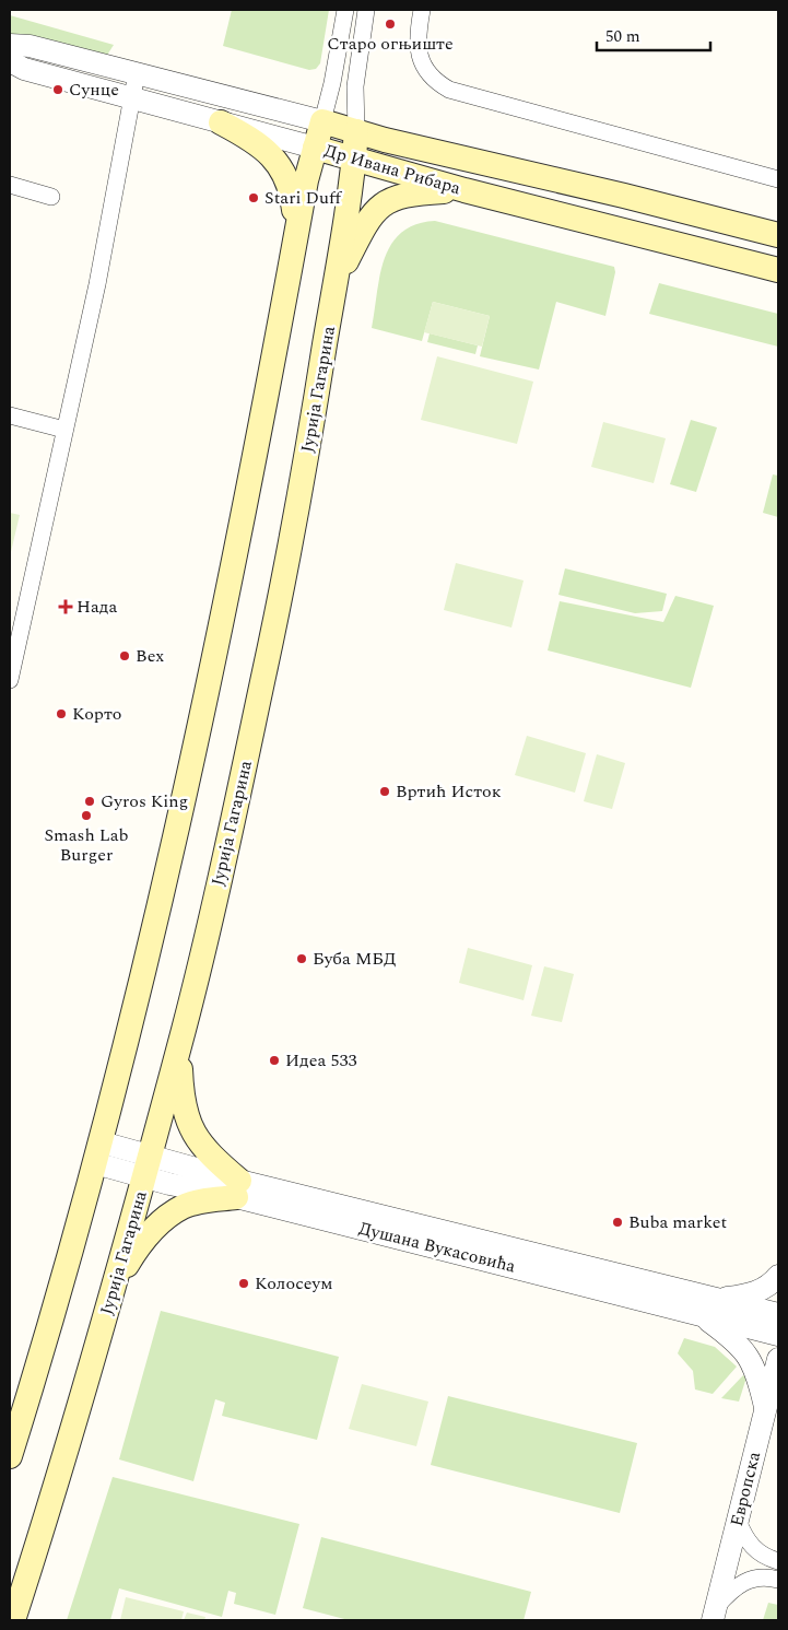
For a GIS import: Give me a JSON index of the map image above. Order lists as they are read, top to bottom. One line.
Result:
{"streets":{"main road":["Др Ивана Рибара","Јурија Гагарина"],"street":["Душана Вукасовића","Европска"]},"crossings":[["Др Ивана Рибара","Јурија Гагарина"],["Јурија Гагарина","Душана Вукасовића"]],"places":{"other":["Старо огњиште","Сунце","Stari Duff","Bex","Корто","Вртић Исток","Gyros King","Smash Lab Burger","Буба МБД","Идеа 533","Buba market","Колосеум"],"health":["Нада"]},"scale_bar":"50 m"}
